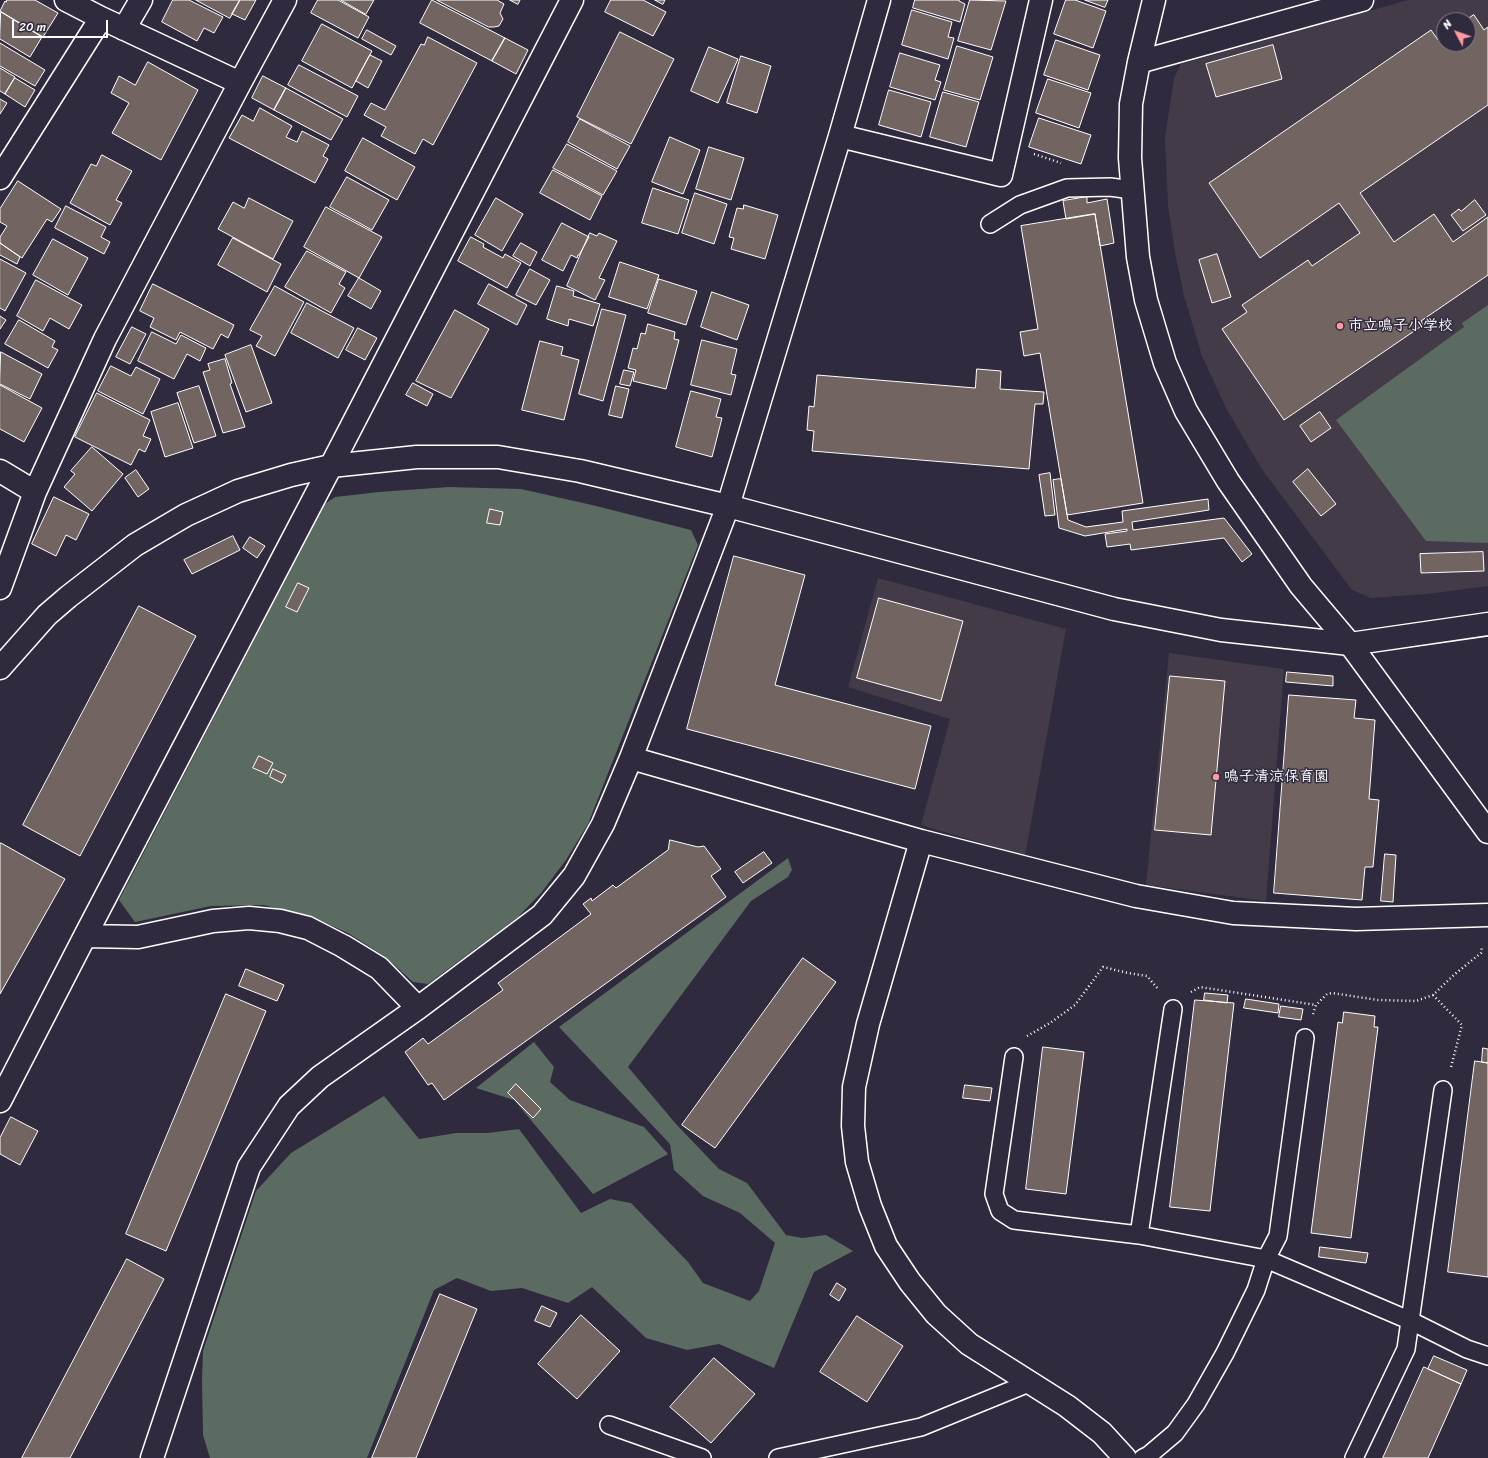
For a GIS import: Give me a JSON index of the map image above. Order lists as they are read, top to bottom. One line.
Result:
{"places":["市立鳴子小学校","鳴子清涼保育園"],"scale_bar":"20 m","north":"top left"}
